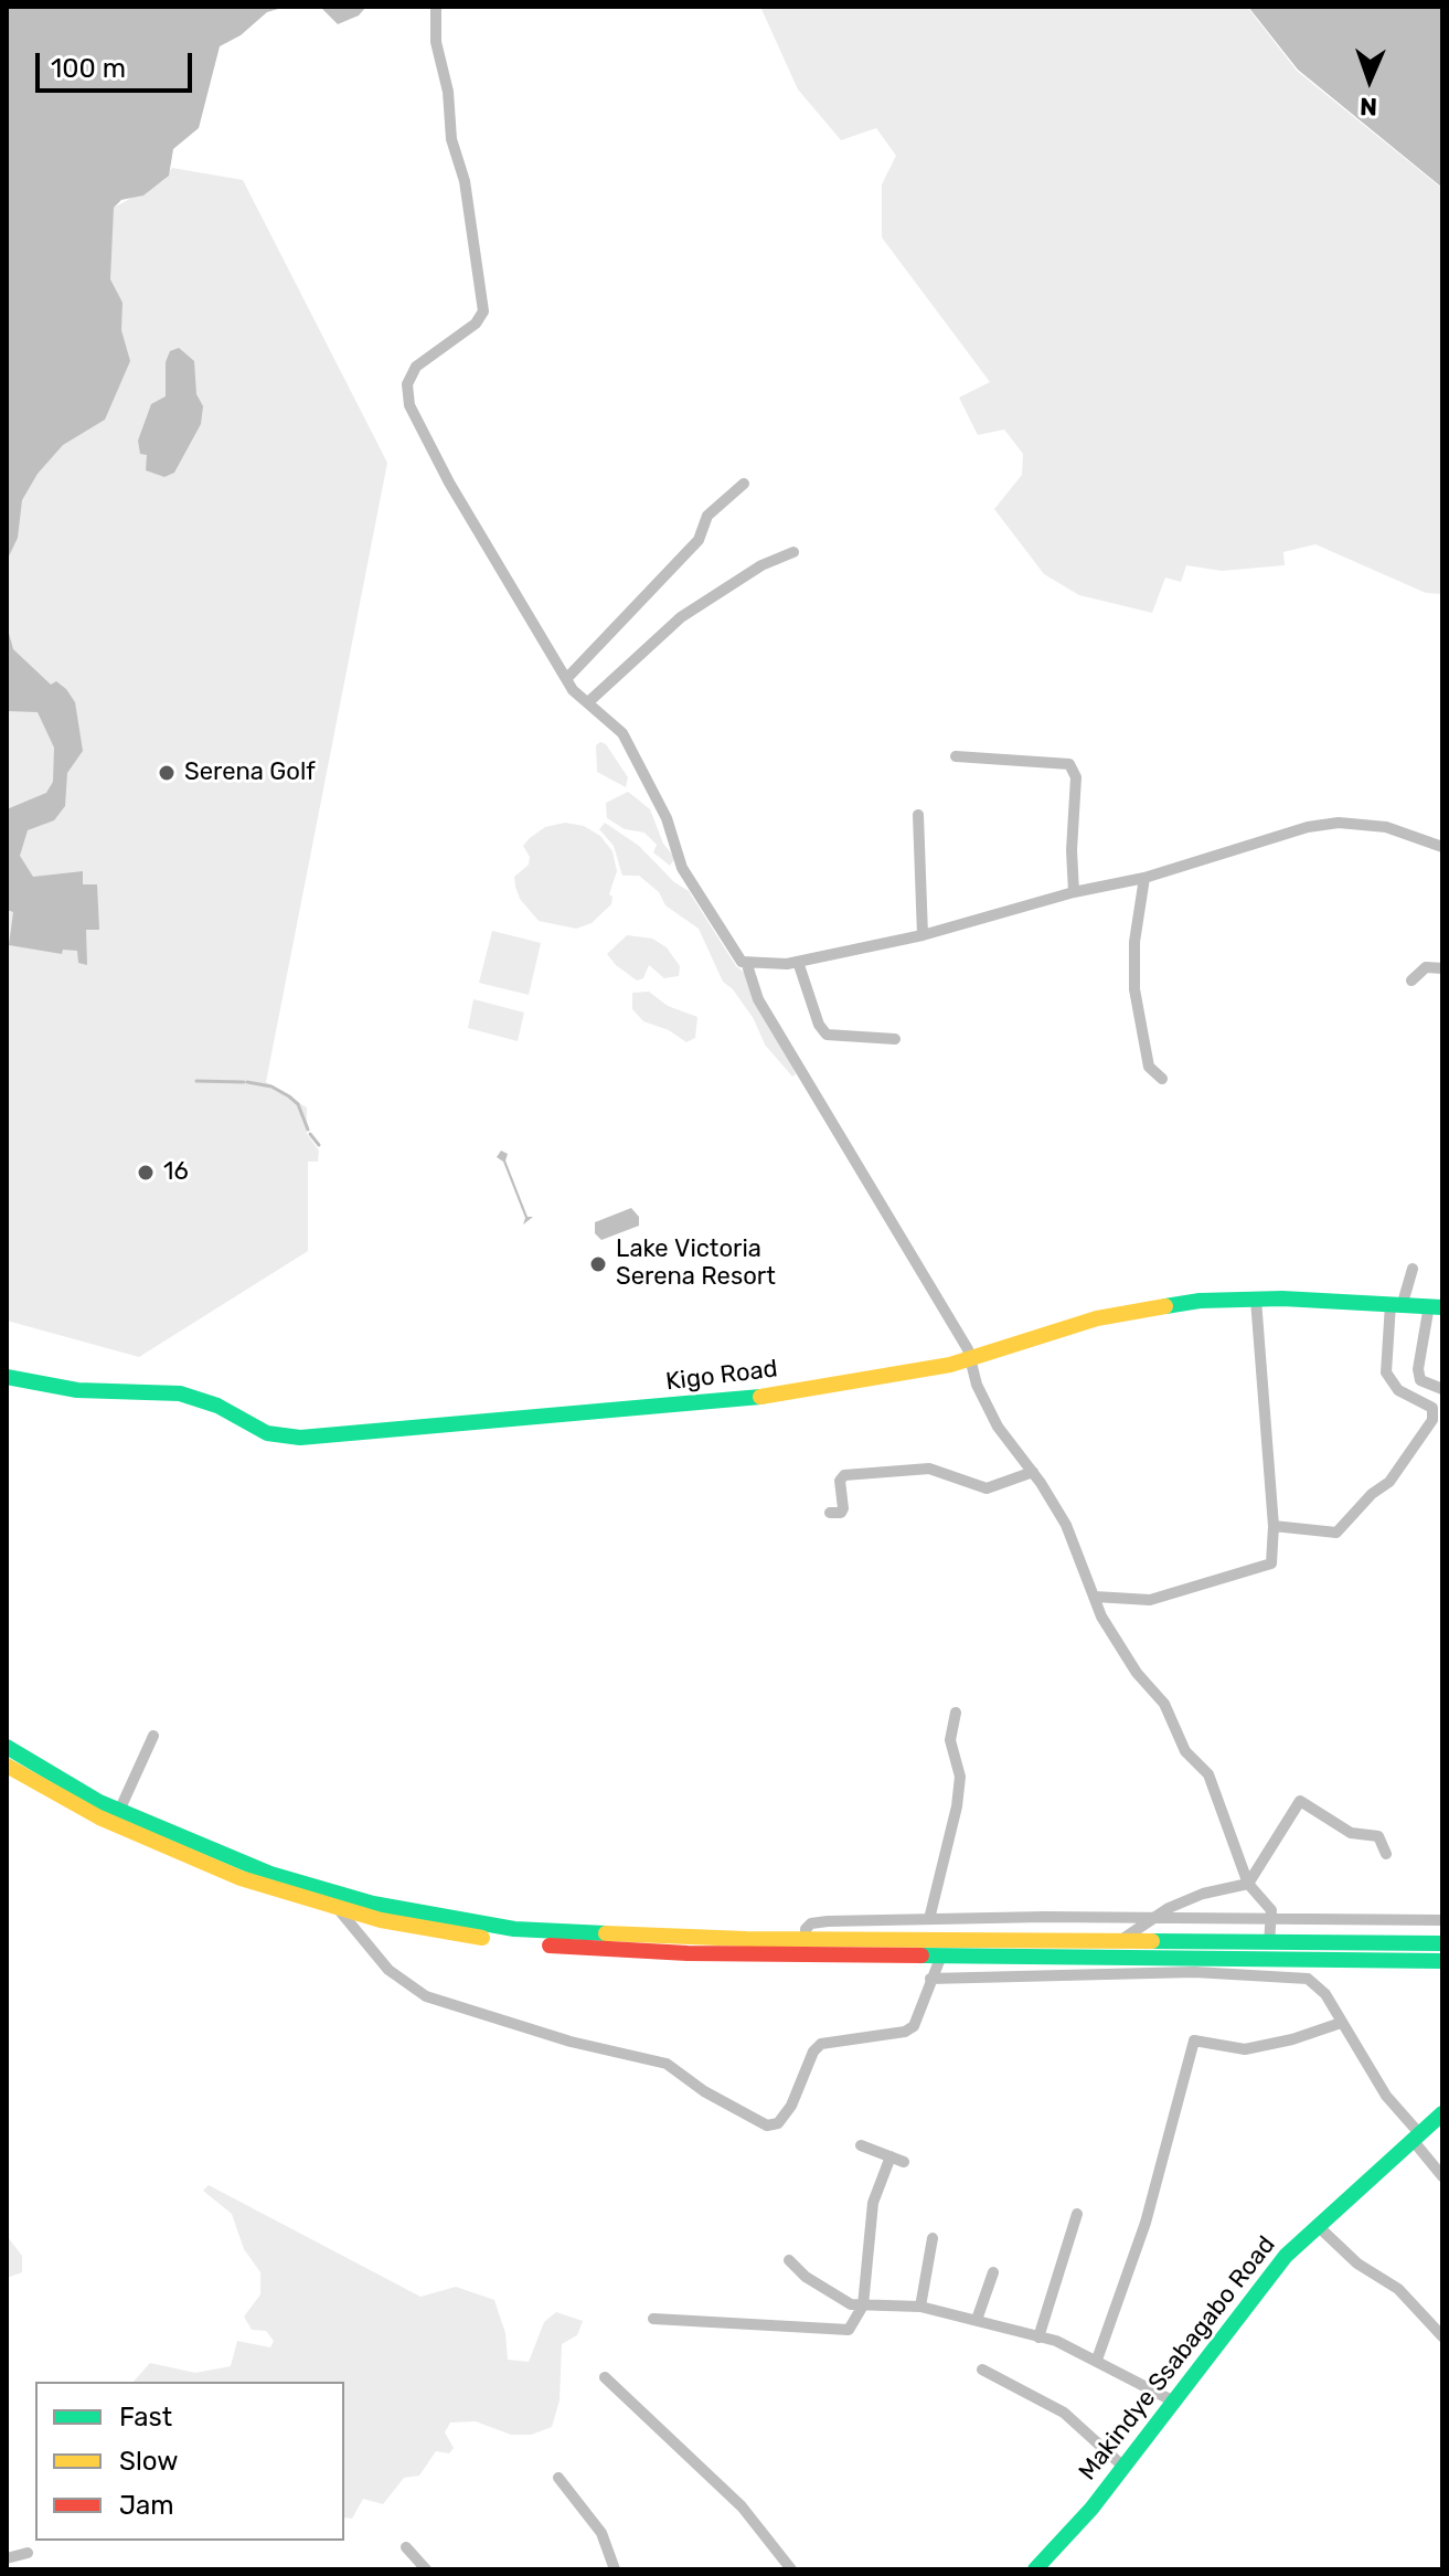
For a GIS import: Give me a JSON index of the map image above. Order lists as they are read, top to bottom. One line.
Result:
{"streets":{"main road":["Kigo Road","Makindye Ssabagabo Road"]},"places":["Serena Golf","16","Lake Victoria Serena Resort"],"legend":["Fast","Slow","Jam"],"scale_bar":"100 m","north":"bottom"}
